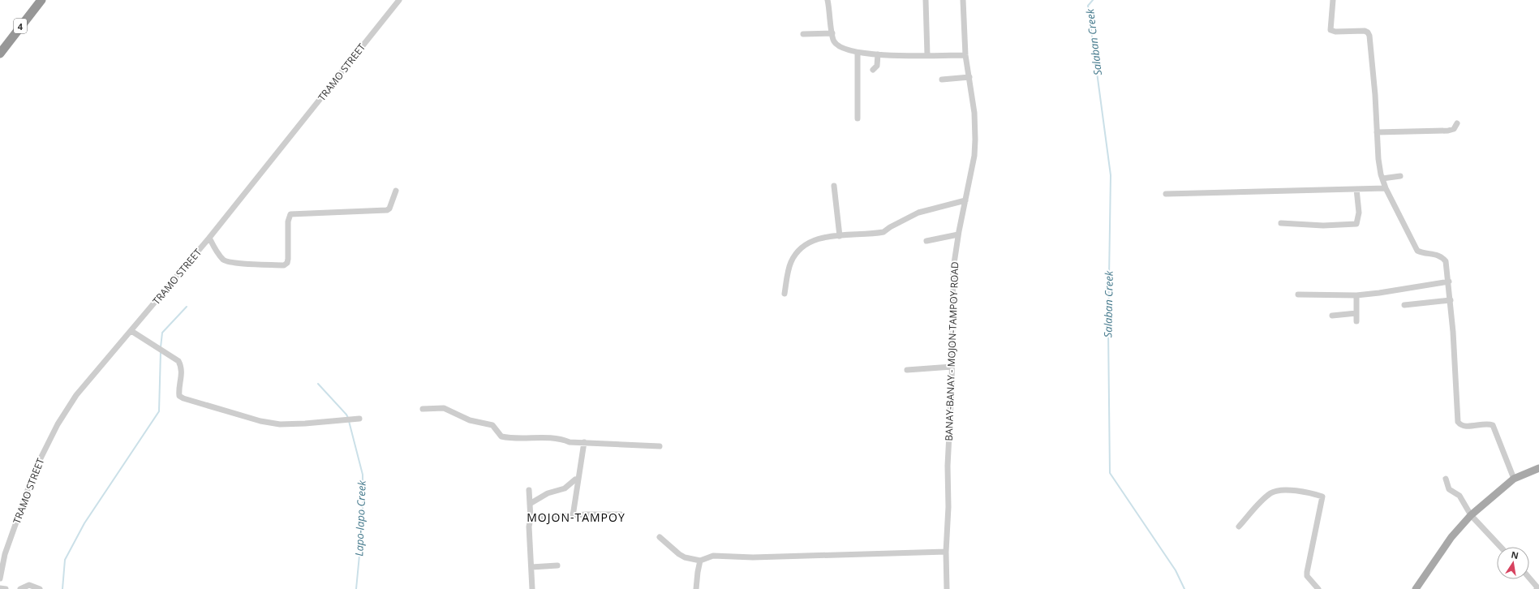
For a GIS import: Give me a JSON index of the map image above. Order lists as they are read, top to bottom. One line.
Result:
{"streets":{"highway":["4"],"street":["TRAMO STREET","BANAY-BANAY - MOJON-TAMPOY ROAD"]},"districts":["MOJON-TAMPOY"],"water":["Salaban Creek","Lapo-lapo Creek"],"north":"top"}
